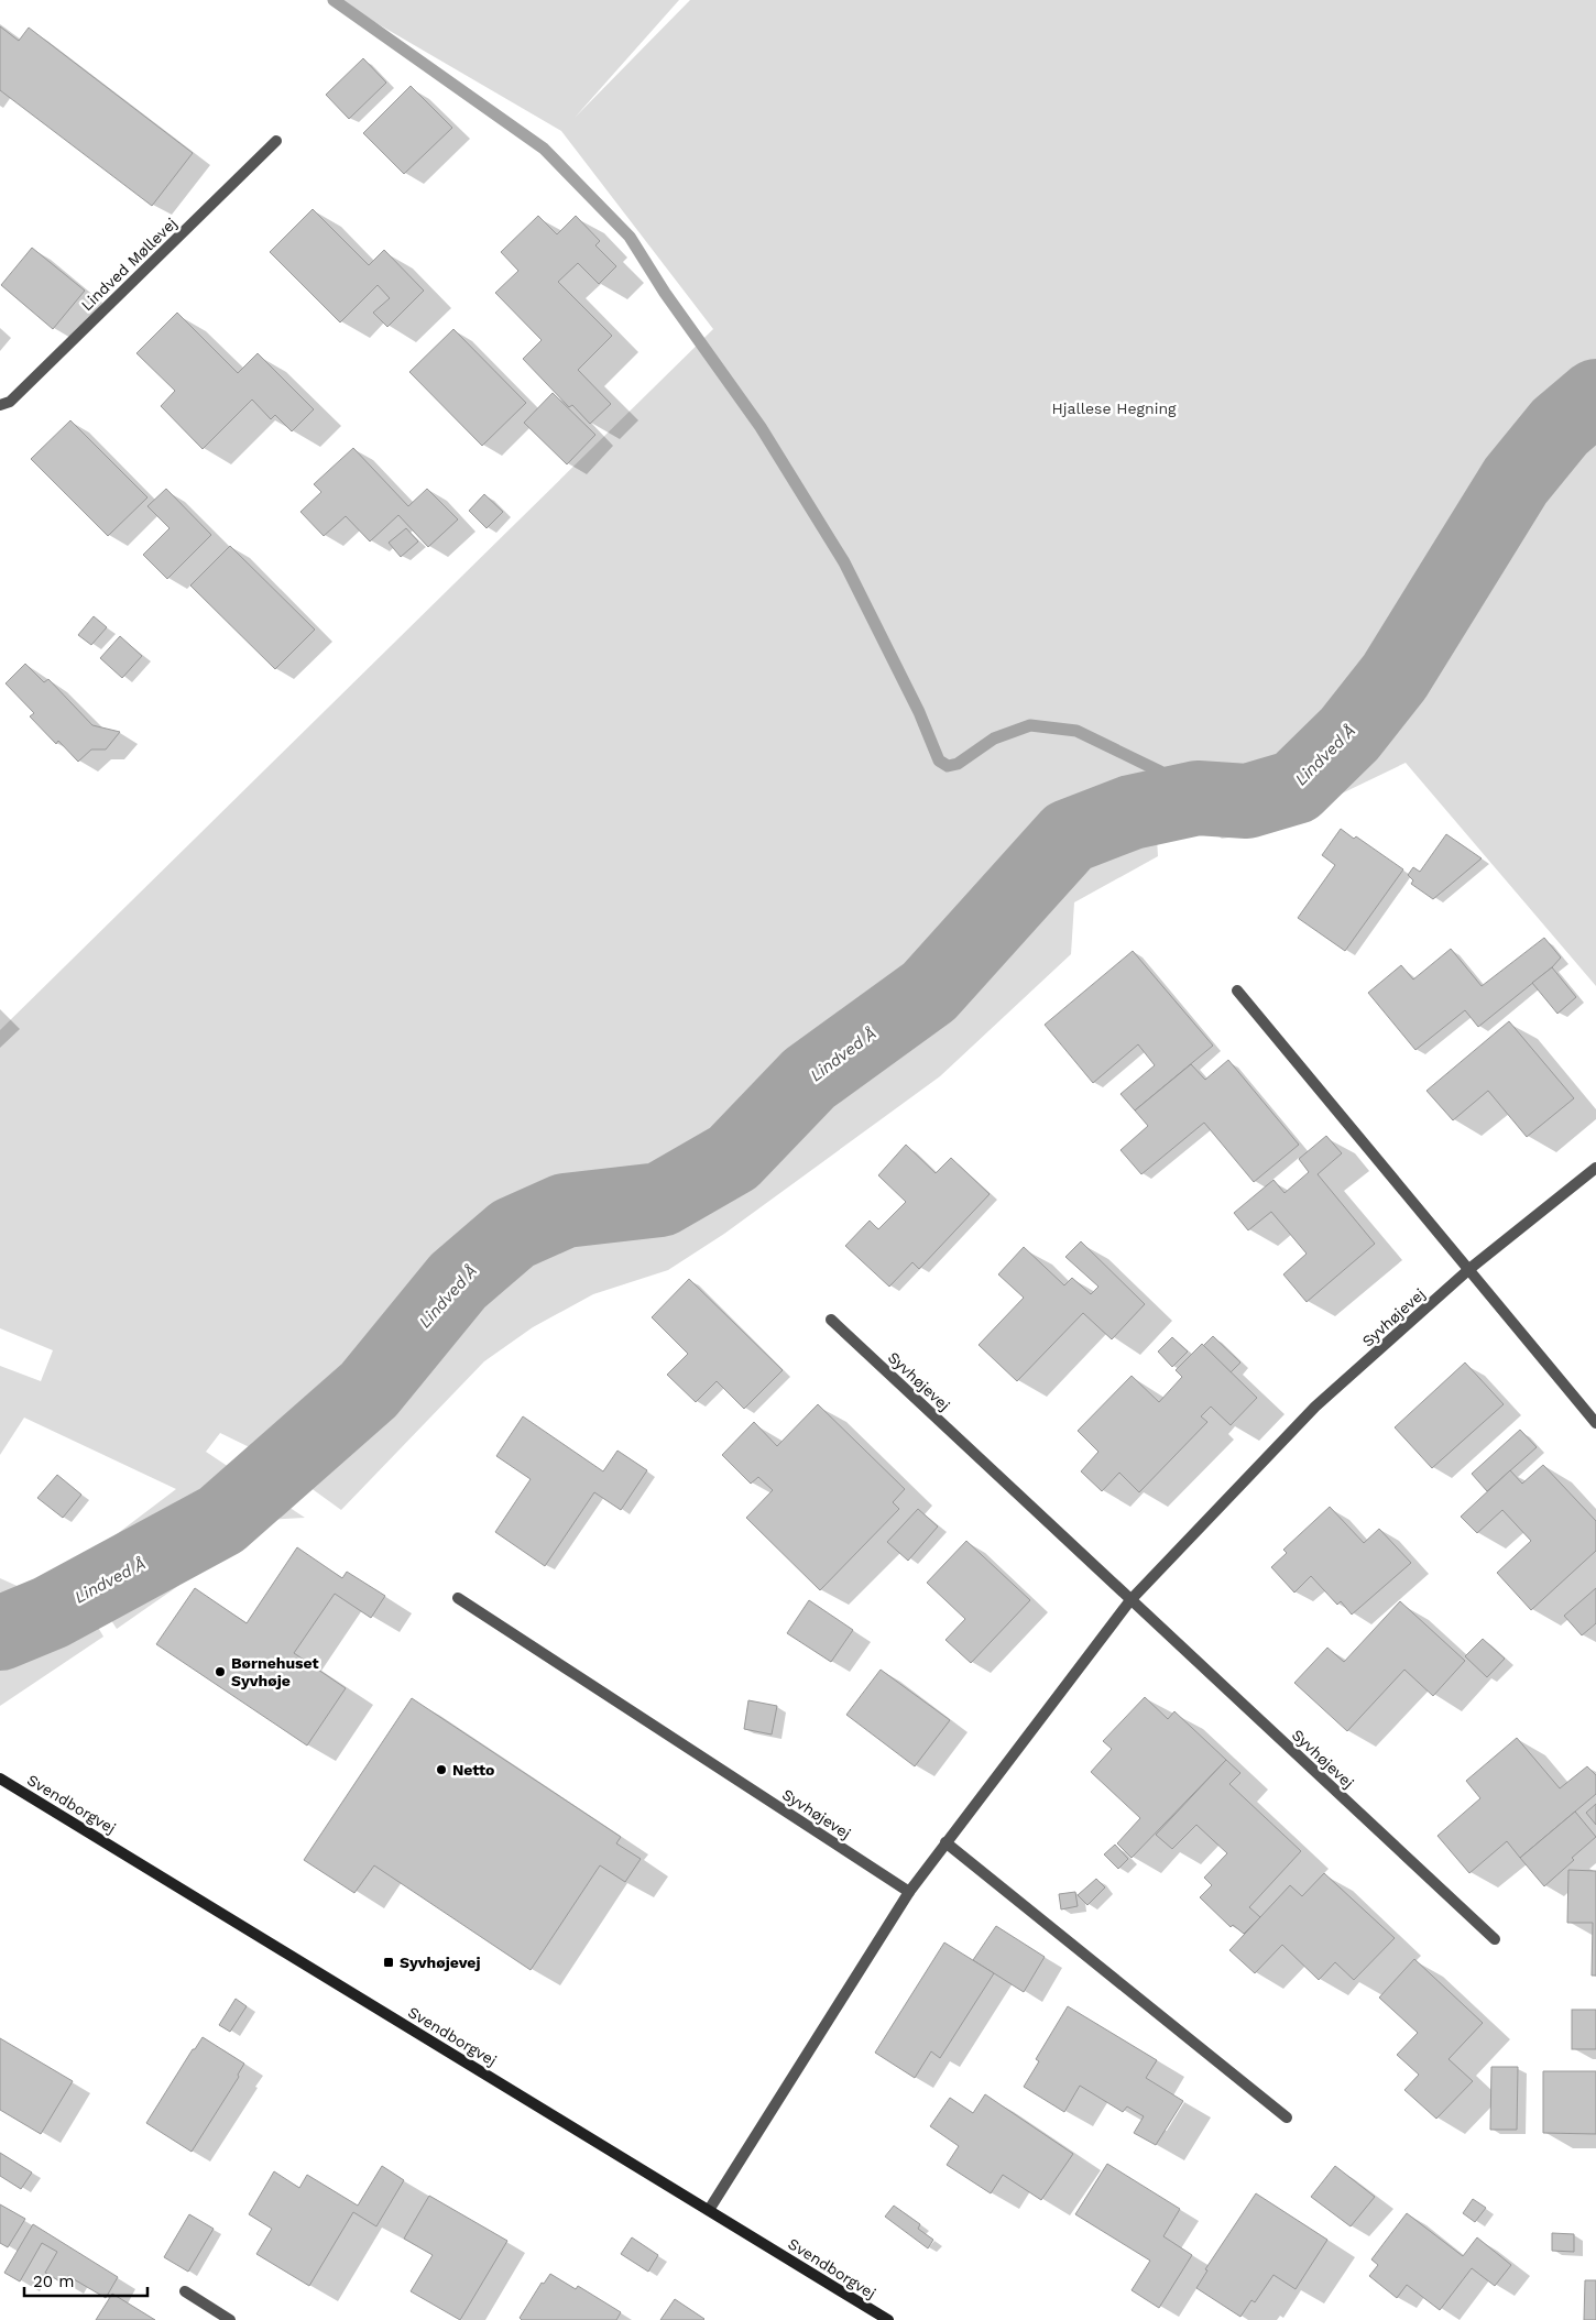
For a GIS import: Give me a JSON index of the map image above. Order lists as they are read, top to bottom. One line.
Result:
{"streets":{"main road":["Svendborgvej"],"street":["Lindved Møllevej","Syvhøjevej"]},"crossings":[["Syvhøjevej","Svendborgvej"]],"water":["Lindved Å"],"parks":["Hjallese Hegning"],"places":{"other":["Børnehuset Syvhøje","Netto"],"transit":["Syvhøjevej"]},"scale_bar":"20 m"}
